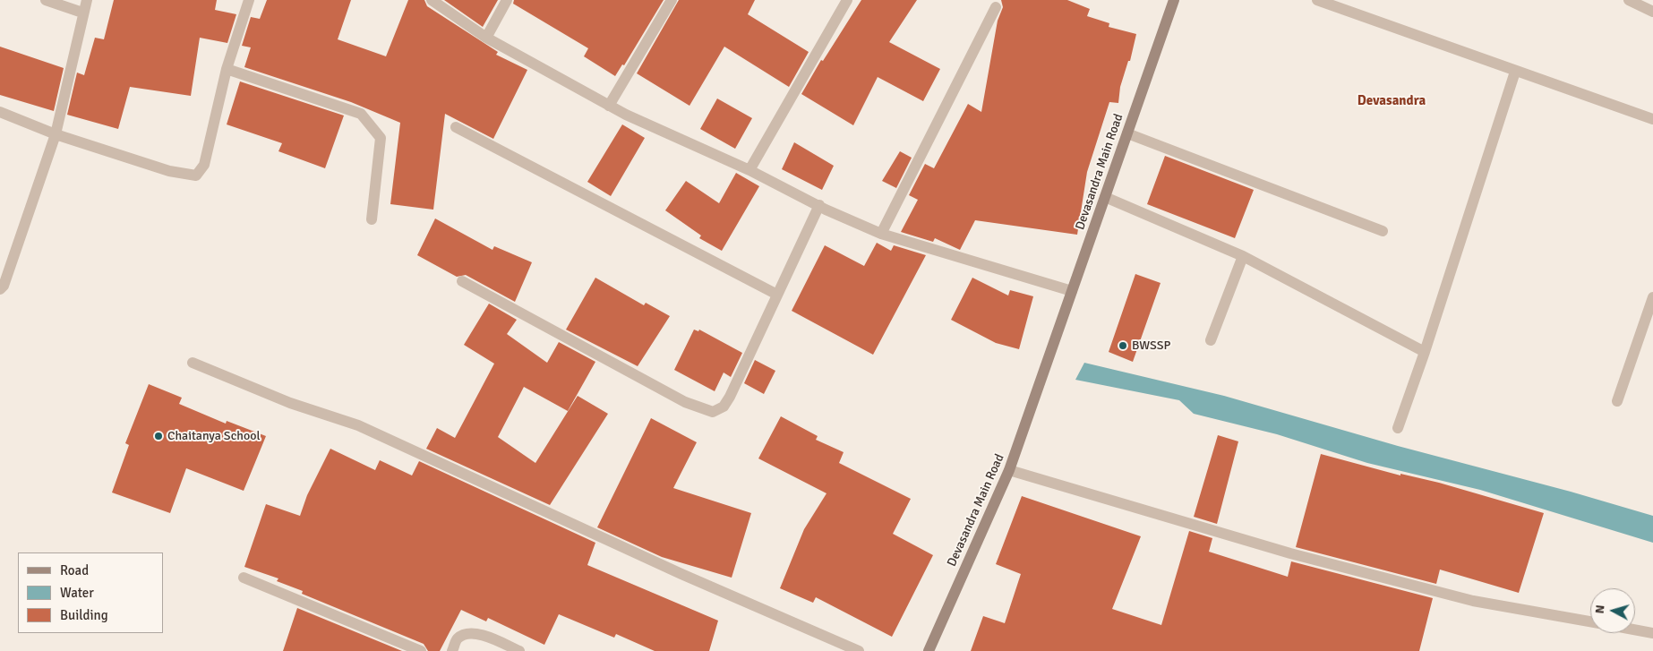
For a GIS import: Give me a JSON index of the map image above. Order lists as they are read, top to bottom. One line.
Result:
{"streets":{"main road":["Devasandra Main Road"]},"districts":["Devasandra"],"places":["BWSSP","Chaitanya School"],"legend":["Road","Water","Building"],"north":"left"}
